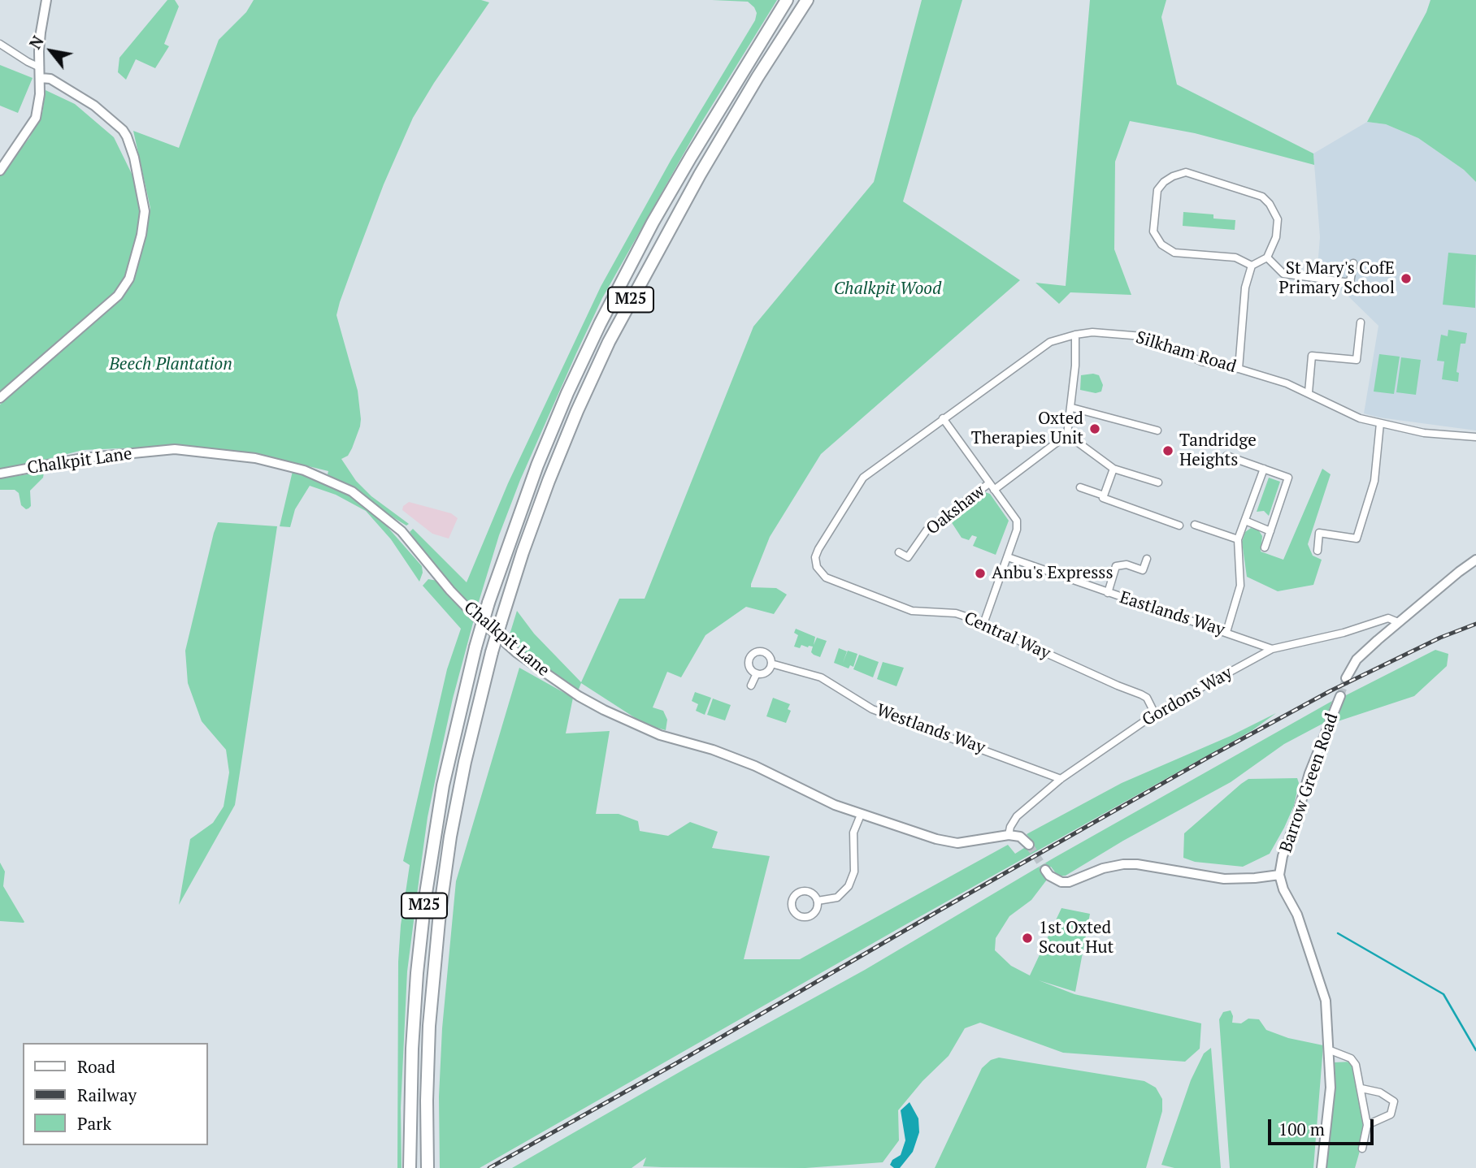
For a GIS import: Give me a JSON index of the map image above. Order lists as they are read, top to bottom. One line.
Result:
{"streets":{"highway":["M25"],"street":["Silkham Road","Chalkpit Lane","Oakshaw","Eastlands Way","Central Way","Gordons Way","Westlands Way","Barrow Green Road"]},"crossings":[["Silkham Road","Central Way"],["Chalkpit Lane","Gordons Way"],["Eastlands Way","Gordons Way"],["Central Way","Gordons Way"],["Gordons Way","Westlands Way"]],"parks":["Chalkpit Wood","Beech Plantation"],"places":["St Mary's CofE Primary School","Oxted Therapies Unit","Tandridge Heights","Anbu's Expresss","1st Oxted Scout Hut"],"legend":["Road","Railway","Park"],"scale_bar":"100 m","north":"top left"}
